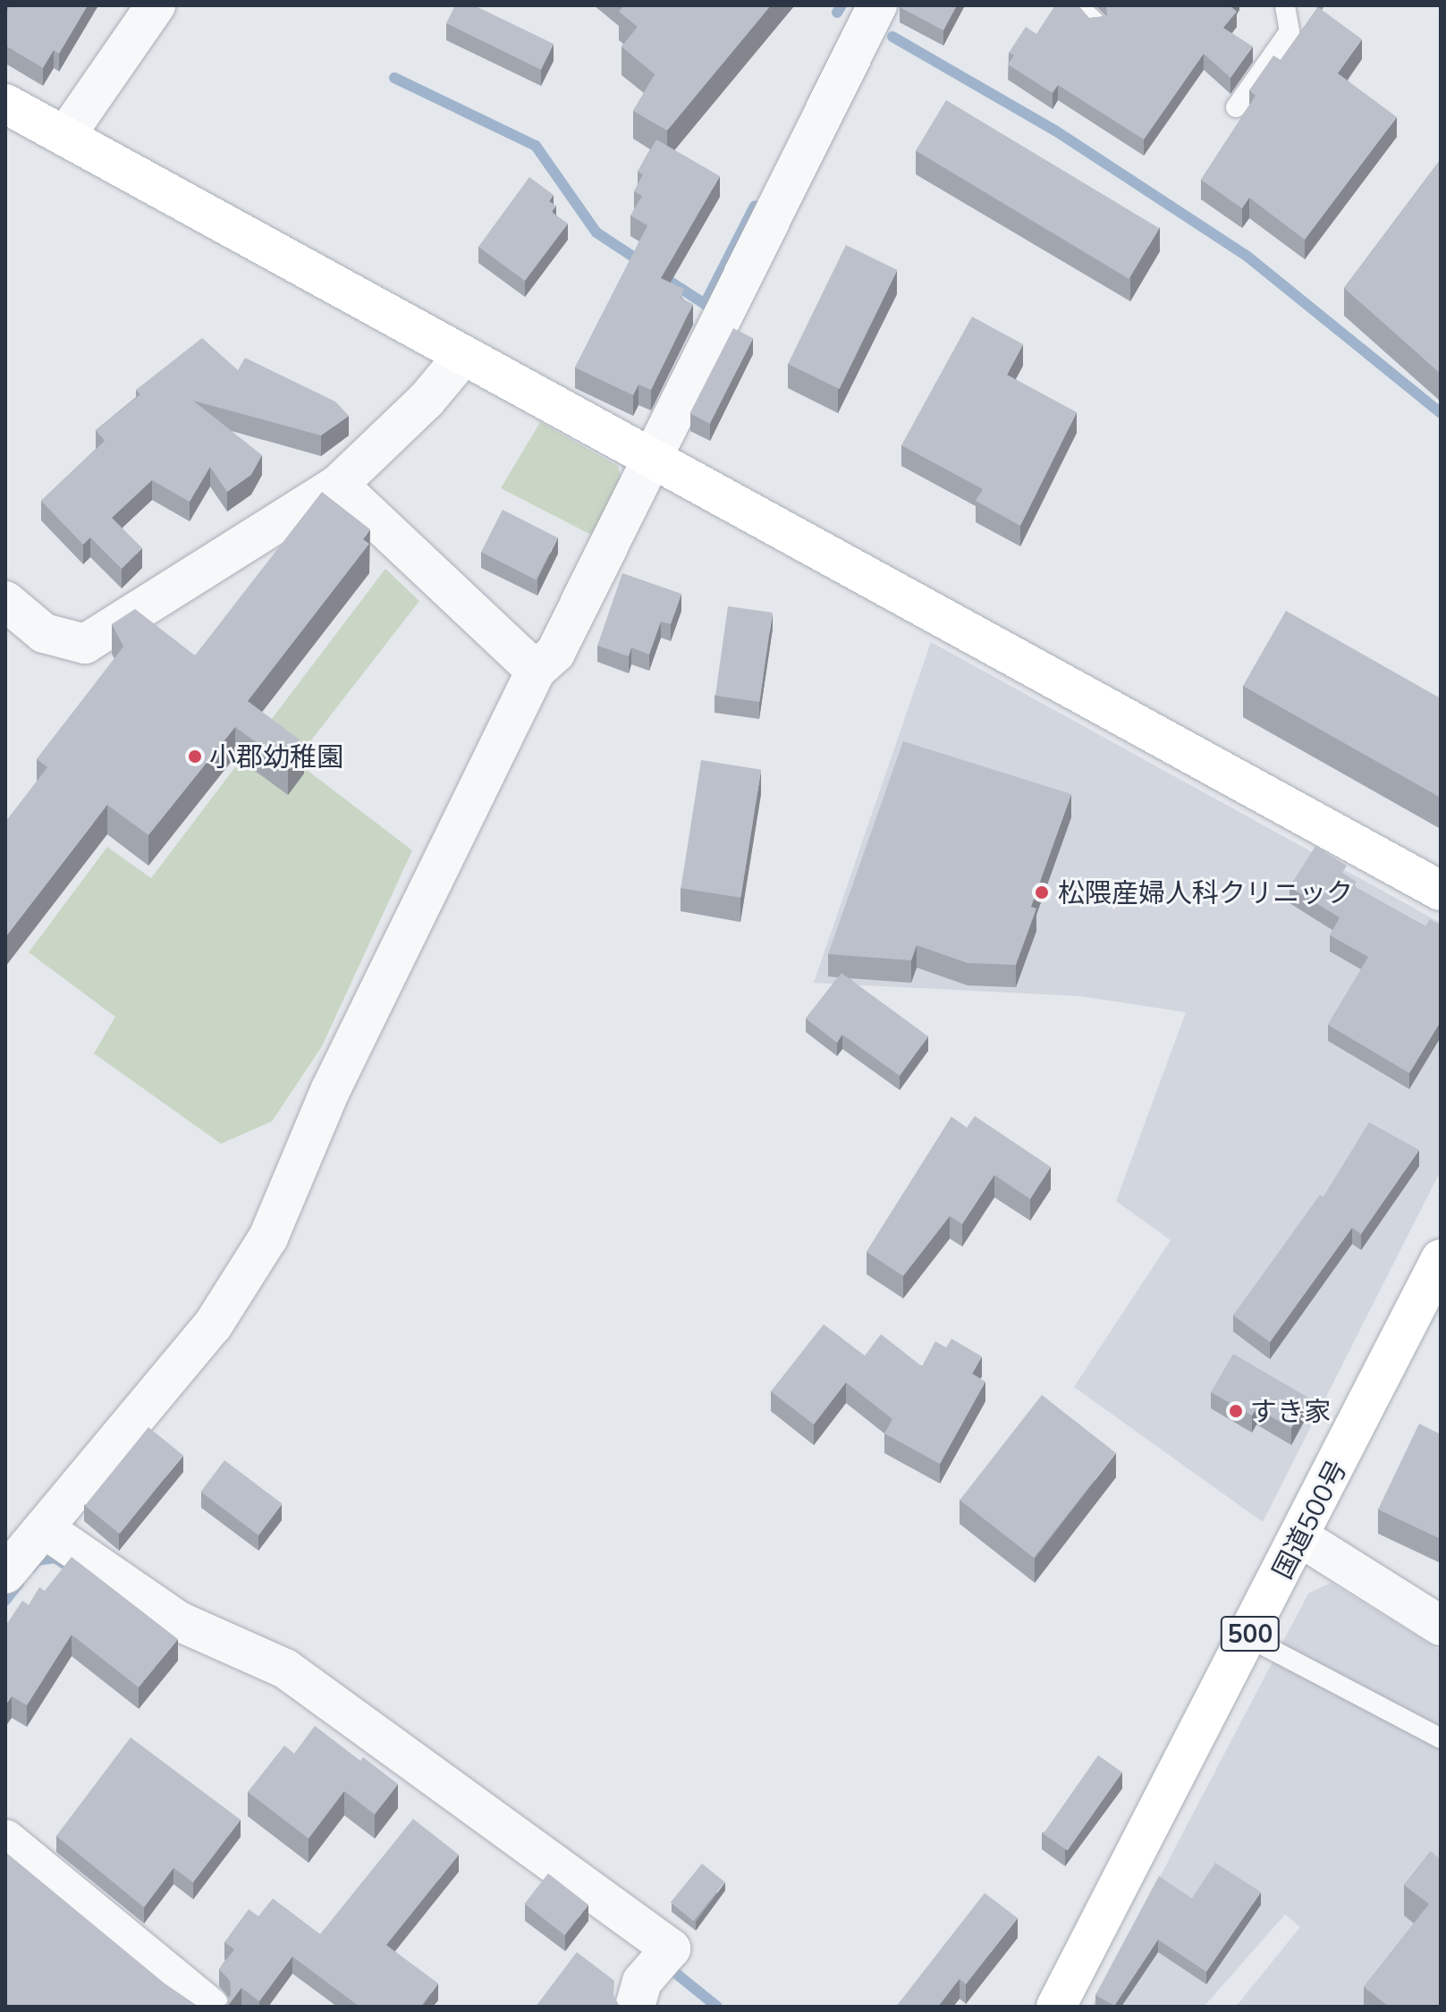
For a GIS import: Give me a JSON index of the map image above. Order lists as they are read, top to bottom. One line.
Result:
{"streets":{"main road":["国道500号","500"]},"places":["小郡幼稚園","松隈産婦人科クリニック","すき家"]}
